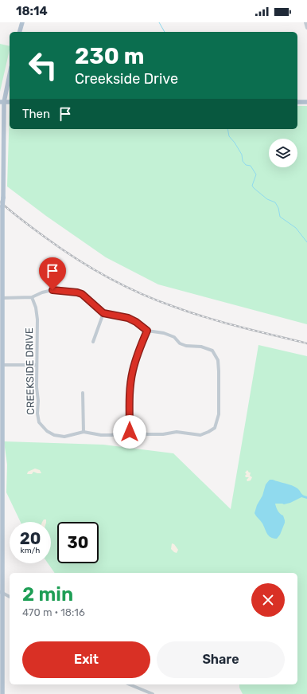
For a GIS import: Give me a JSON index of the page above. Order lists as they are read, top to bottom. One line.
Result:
{"streets":{"street":["CREEKSIDE DRIVE"]},"page":{"status":"18:14","turn":["230 m","Creekside Drive"],"then":"Then","speed":"20 km/h","limit":"30","heading":["2 min","470 m · 18:16"],"buttons":["Exit","Share"]}}
